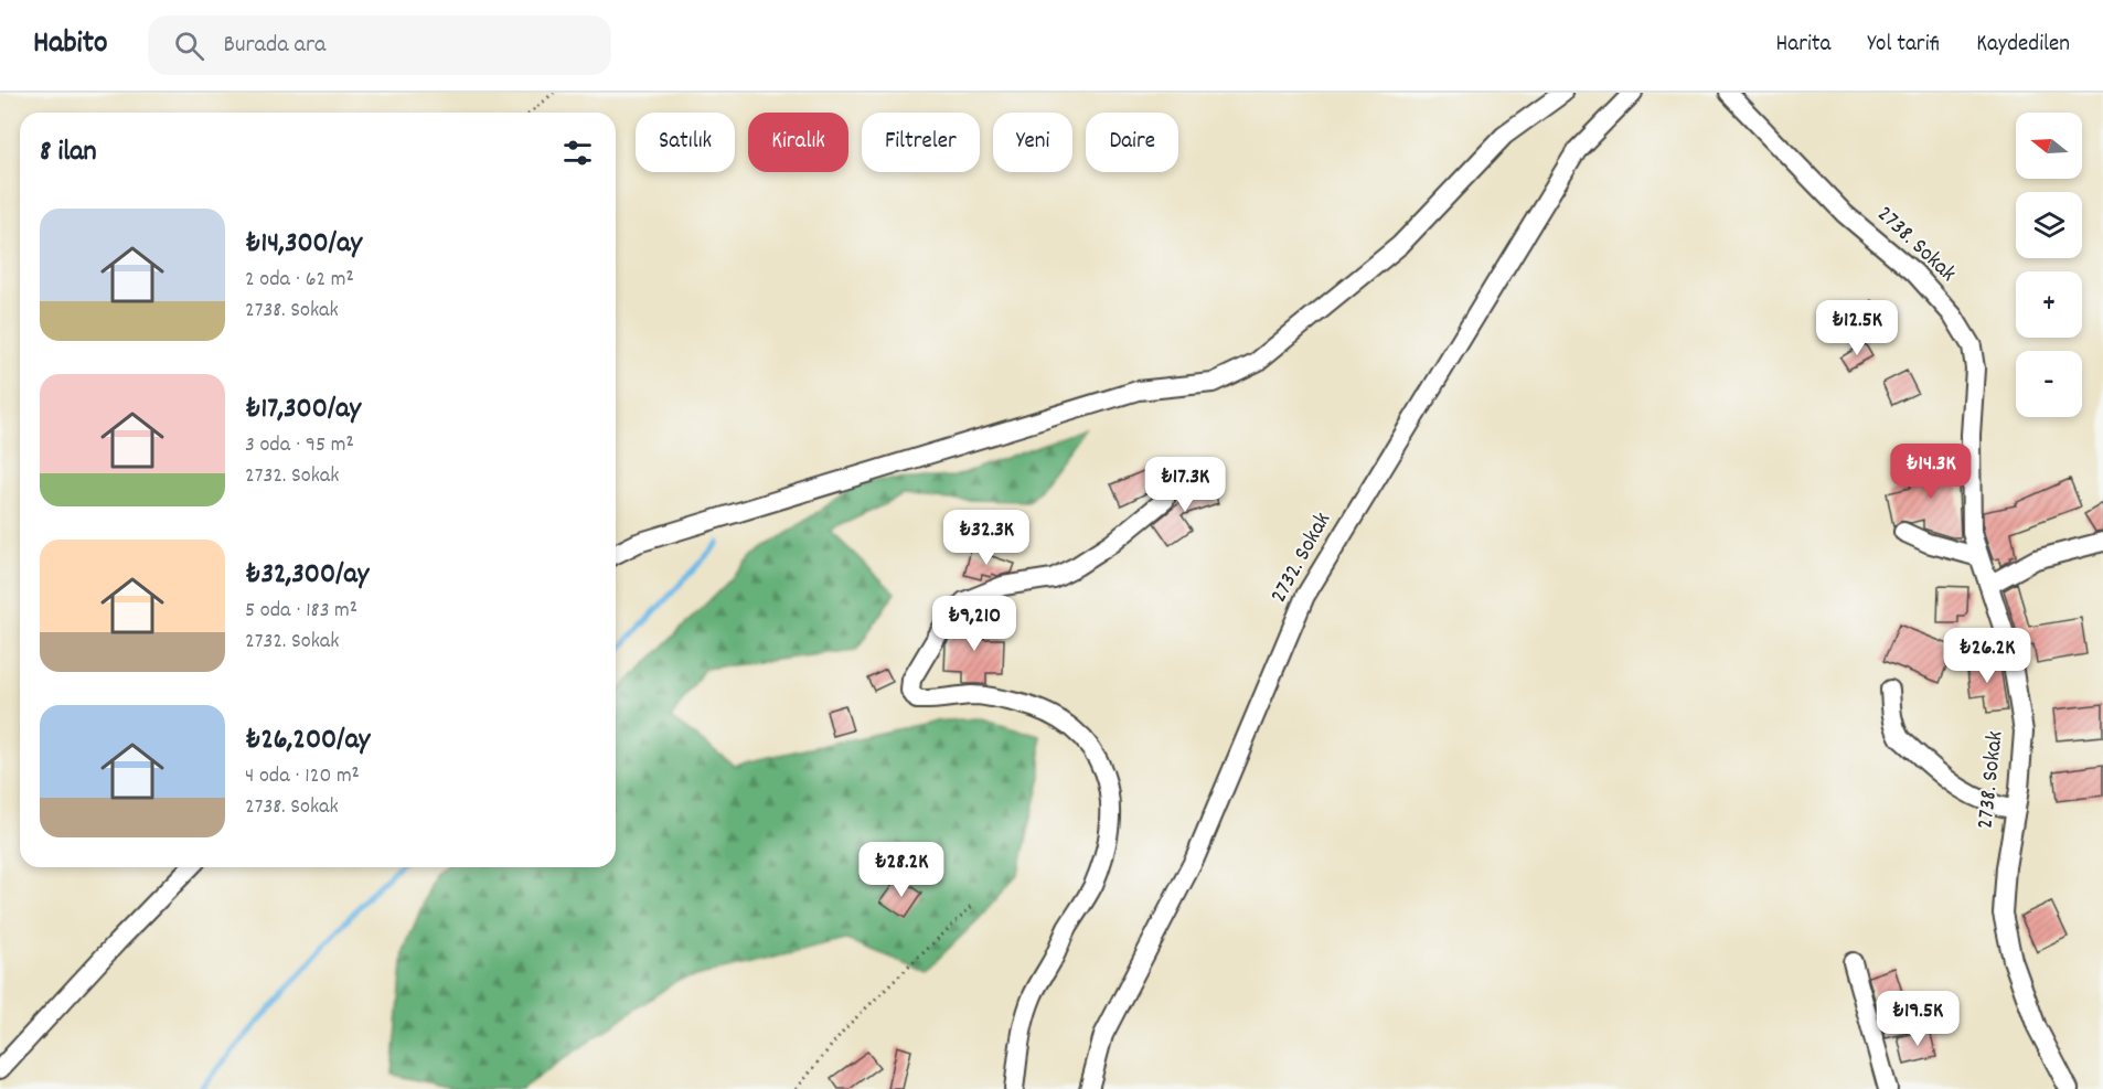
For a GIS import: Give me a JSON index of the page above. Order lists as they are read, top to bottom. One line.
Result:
{"streets":{"street":["2738. Sokak","2732. Sokak"]},"north":"left","page":{"header":"Habito","search":"Burada ara","nav":["Harita","Yol tarifi","Kaydedilen"],"map_buttons":["+","−"],"chip":["Satılık","Kiralık","Filtreler","Yeni","Daire"],"heading":"8 ilan","list":[{"name":"₺14,300/ay","note":"2 oda · 62 m² · 2738. Sokak"},{"name":"₺17,300/ay","note":"3 oda · 95 m² · 2732. Sokak"},{"name":"₺32,300/ay","note":"5 oda · 183 m² · 2732. Sokak"},{"name":"₺26,200/ay","note":"4 oda · 120 m² · 2738. Sokak"}],"price":["₺12.5K","₺14.3K","₺17.3K","₺32.3K","₺9,210","₺26.2K","₺28.2K","₺19.5K"]}}
